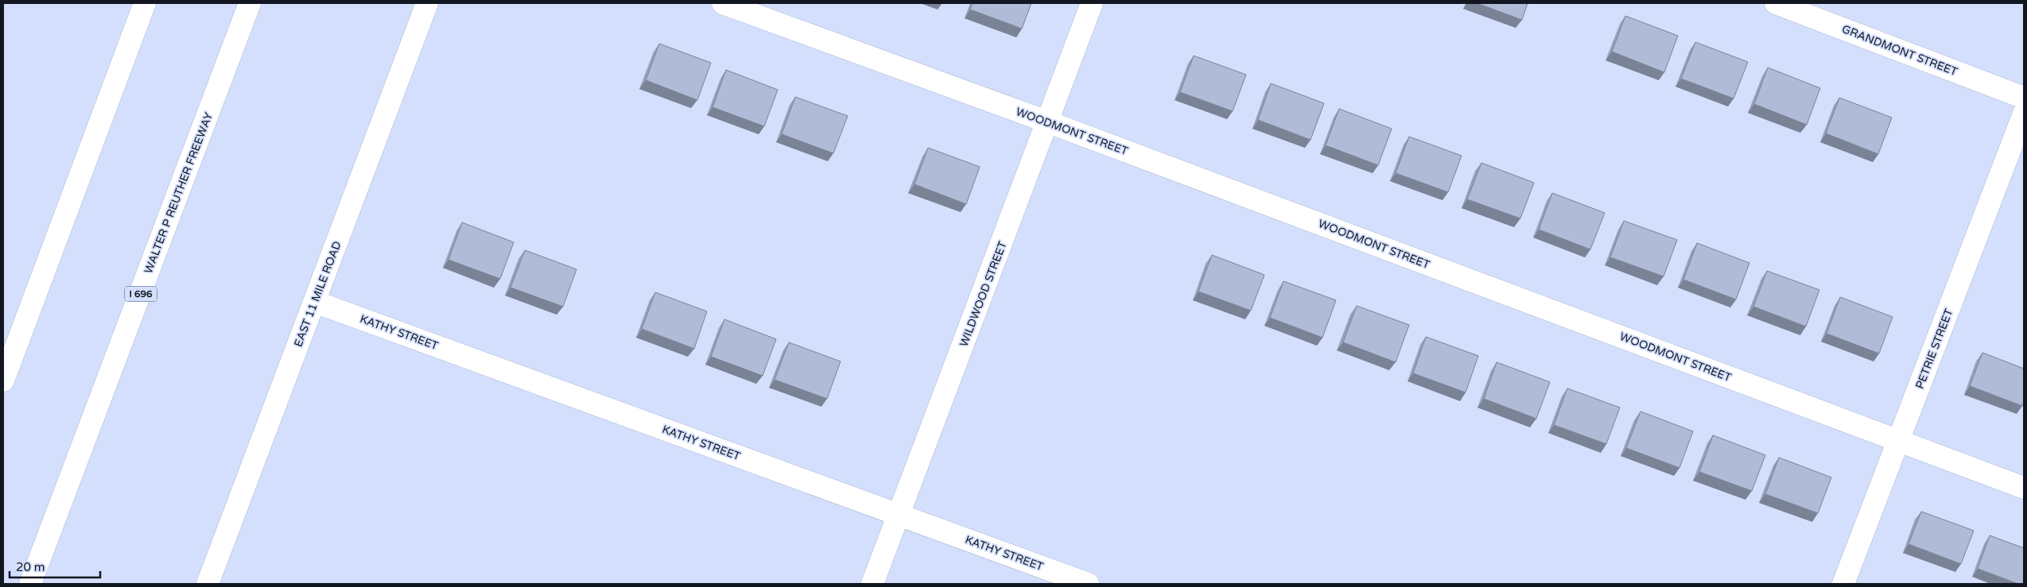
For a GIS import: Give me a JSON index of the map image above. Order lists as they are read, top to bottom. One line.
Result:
{"streets":{"main road":["GRANDMONT STREET","WOODMONT STREET","WALTER P REUTHER FREEWAY","I 696","EAST 11 MILE ROAD","WILDWOOD STREET","KATHY STREET","PETRIE STREET"]},"crossings":[["WOODMONT STREET","WILDWOOD STREET"],["WOODMONT STREET","PETRIE STREET"],["EAST 11 MILE ROAD","KATHY STREET"],["WILDWOOD STREET","KATHY STREET"]],"scale_bar":"20 m"}
